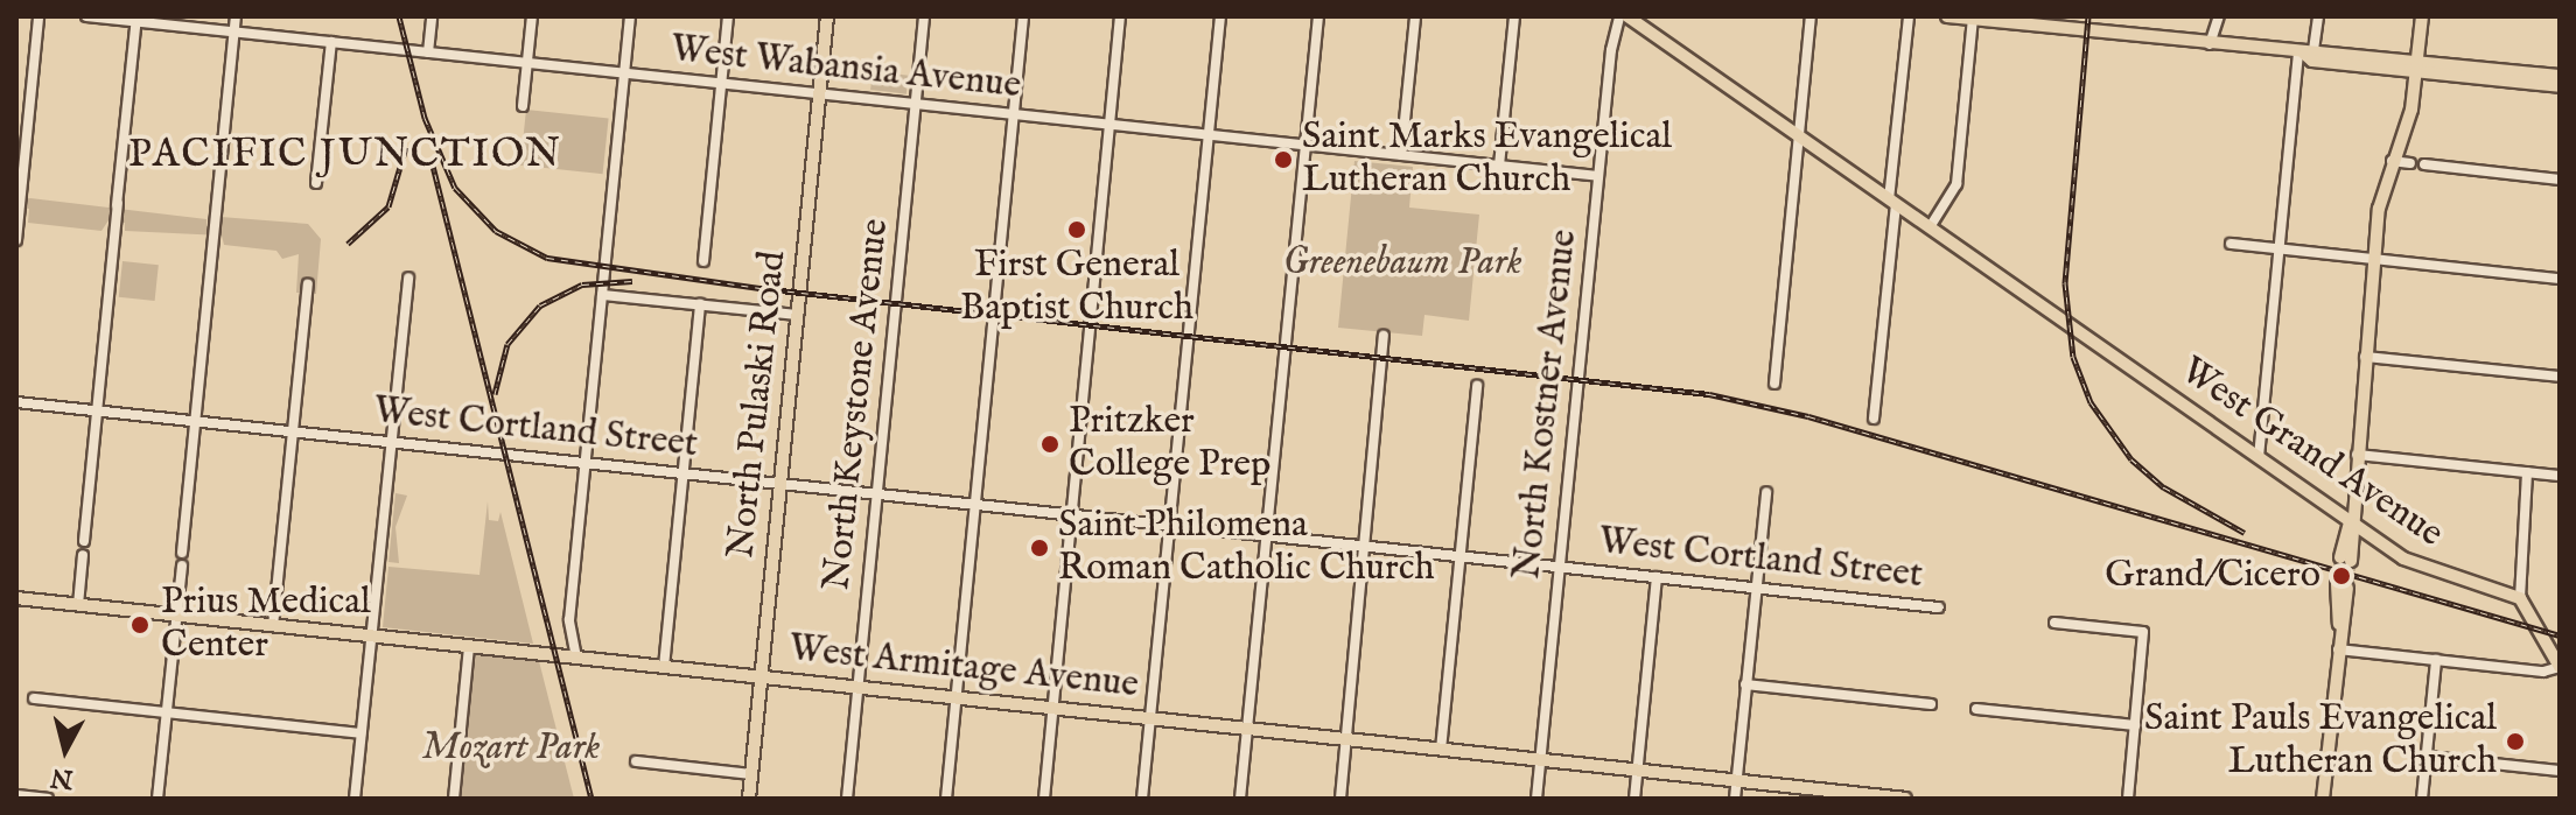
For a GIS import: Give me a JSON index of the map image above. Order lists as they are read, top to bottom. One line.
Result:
{"streets":{"main road":["North Pulaski Road","West Grand Avenue","West Armitage Avenue"],"street":["West Wabansia Avenue","North Keystone Avenue","North Kostner Avenue","West Cortland Street"]},"crossings":[["West Wabansia Avenue","North Pulaski Road"],["West Wabansia Avenue","North Keystone Avenue"],["West Wabansia Avenue","North Kostner Avenue"],["North Pulaski Road","West Cortland Street"],["North Pulaski Road","West Armitage Avenue"],["North Keystone Avenue","West Cortland Street"],["North Keystone Avenue","West Armitage Avenue"],["North Kostner Avenue","West Cortland Street"],["North Kostner Avenue","West Armitage Avenue"]],"districts":["PACIFIC JUNCTION"],"parks":["Greenebaum Park","Mozart Park"],"places":["Saint Marks Evangelical Lutheran Church","First General Baptist Church","Pritzker College Prep","Saint Philomena Roman Catholic Church","Grand/Cicero","Prius Medical Center","Saint Pauls Evangelical Lutheran Church"],"north":"bottom"}
